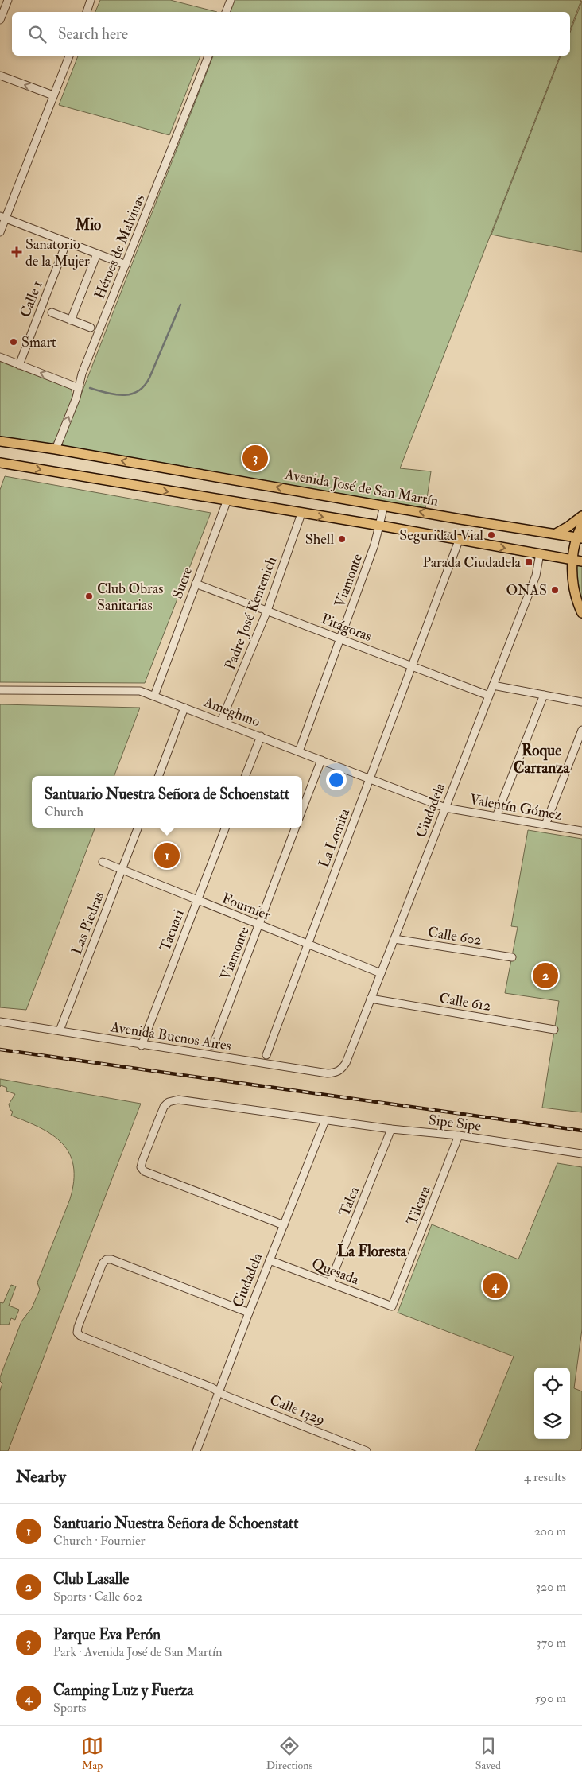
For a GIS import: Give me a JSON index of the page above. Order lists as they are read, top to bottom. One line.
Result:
{"streets":{"main road":["Avenida José de San Martín"],"street":["Héroes de Malvinas","Calle 1","Viamonte","Sucre","Padre José Kentenich","Pitágoras","Ameghino","Valentín Gómez","Ciudadela","La Lomita","Fournier","Las Piedras","Tacuari","Calle 602","Calle 612","Avenida Buenos Aires","Sipe Sipe","Talca","Tilcara","Quesada","Calle 1329"]},"crossings":[["Héroes de Malvinas","Avenida José de San Martín"],["Avenida José de San Martín","Viamonte"],["Viamonte","Pitágoras"],["Viamonte","Ameghino"],["Viamonte","Fournier"],["Sucre","Pitágoras"],["Sucre","Ameghino"],["Padre José Kentenich","Pitágoras"],["Padre José Kentenich","Ameghino"],["Pitágoras","Ciudadela"],["Pitágoras","La Lomita"],["Ameghino","Valentín Gómez"],["Ameghino","Ciudadela"],["Ameghino","La Lomita"],["Valentín Gómez","Ciudadela"],["Ciudadela","Fournier"],["Ciudadela","Calle 602"],["Ciudadela","Calle 612"],["Ciudadela","Avenida Buenos Aires"],["Ciudadela","Sipe Sipe"],["Ciudadela","Quesada"],["Ciudadela","Calle 1329"],["La Lomita","Fournier"],["Fournier","Las Piedras"],["Fournier","Tacuari"],["Las Piedras","Avenida Buenos Aires"],["Tacuari","Avenida Buenos Aires"],["Sipe Sipe","Talca"],["Sipe Sipe","Tilcara"],["Talca","Quesada"],["Tilcara","Quesada"]],"districts":["Mio","Roque Carranza","La Floresta"],"places":{"health":["Sanatorio de la Mujer"],"other":["Smart","Seguridad Vial","Shell","ONAS","Club Obras Sanitarias"],"transit":["Parada Ciudadela"]},"page":{"search":"Search here","pins":["3","1","2","4"],"popup":["Santuario Nuestra Señora de Schoenstatt","Church"],"heading":["Nearby","4 results"],"list":[{"mark":"1","name":"Santuario Nuestra Señora de Schoenstatt","note":"Church · Fournier","value":"200 m"},{"mark":"2","name":"Club Lasalle","note":"Sports · Calle 602","value":"320 m"},{"mark":"3","name":"Parque Eva Perón","note":"Park · Avenida José de San Martín","value":"370 m"},{"mark":"4","name":"Camping Luz y Fuerza","note":"Sports","value":"590 m"}],"nav":["Map","Directions","Saved"]}}
